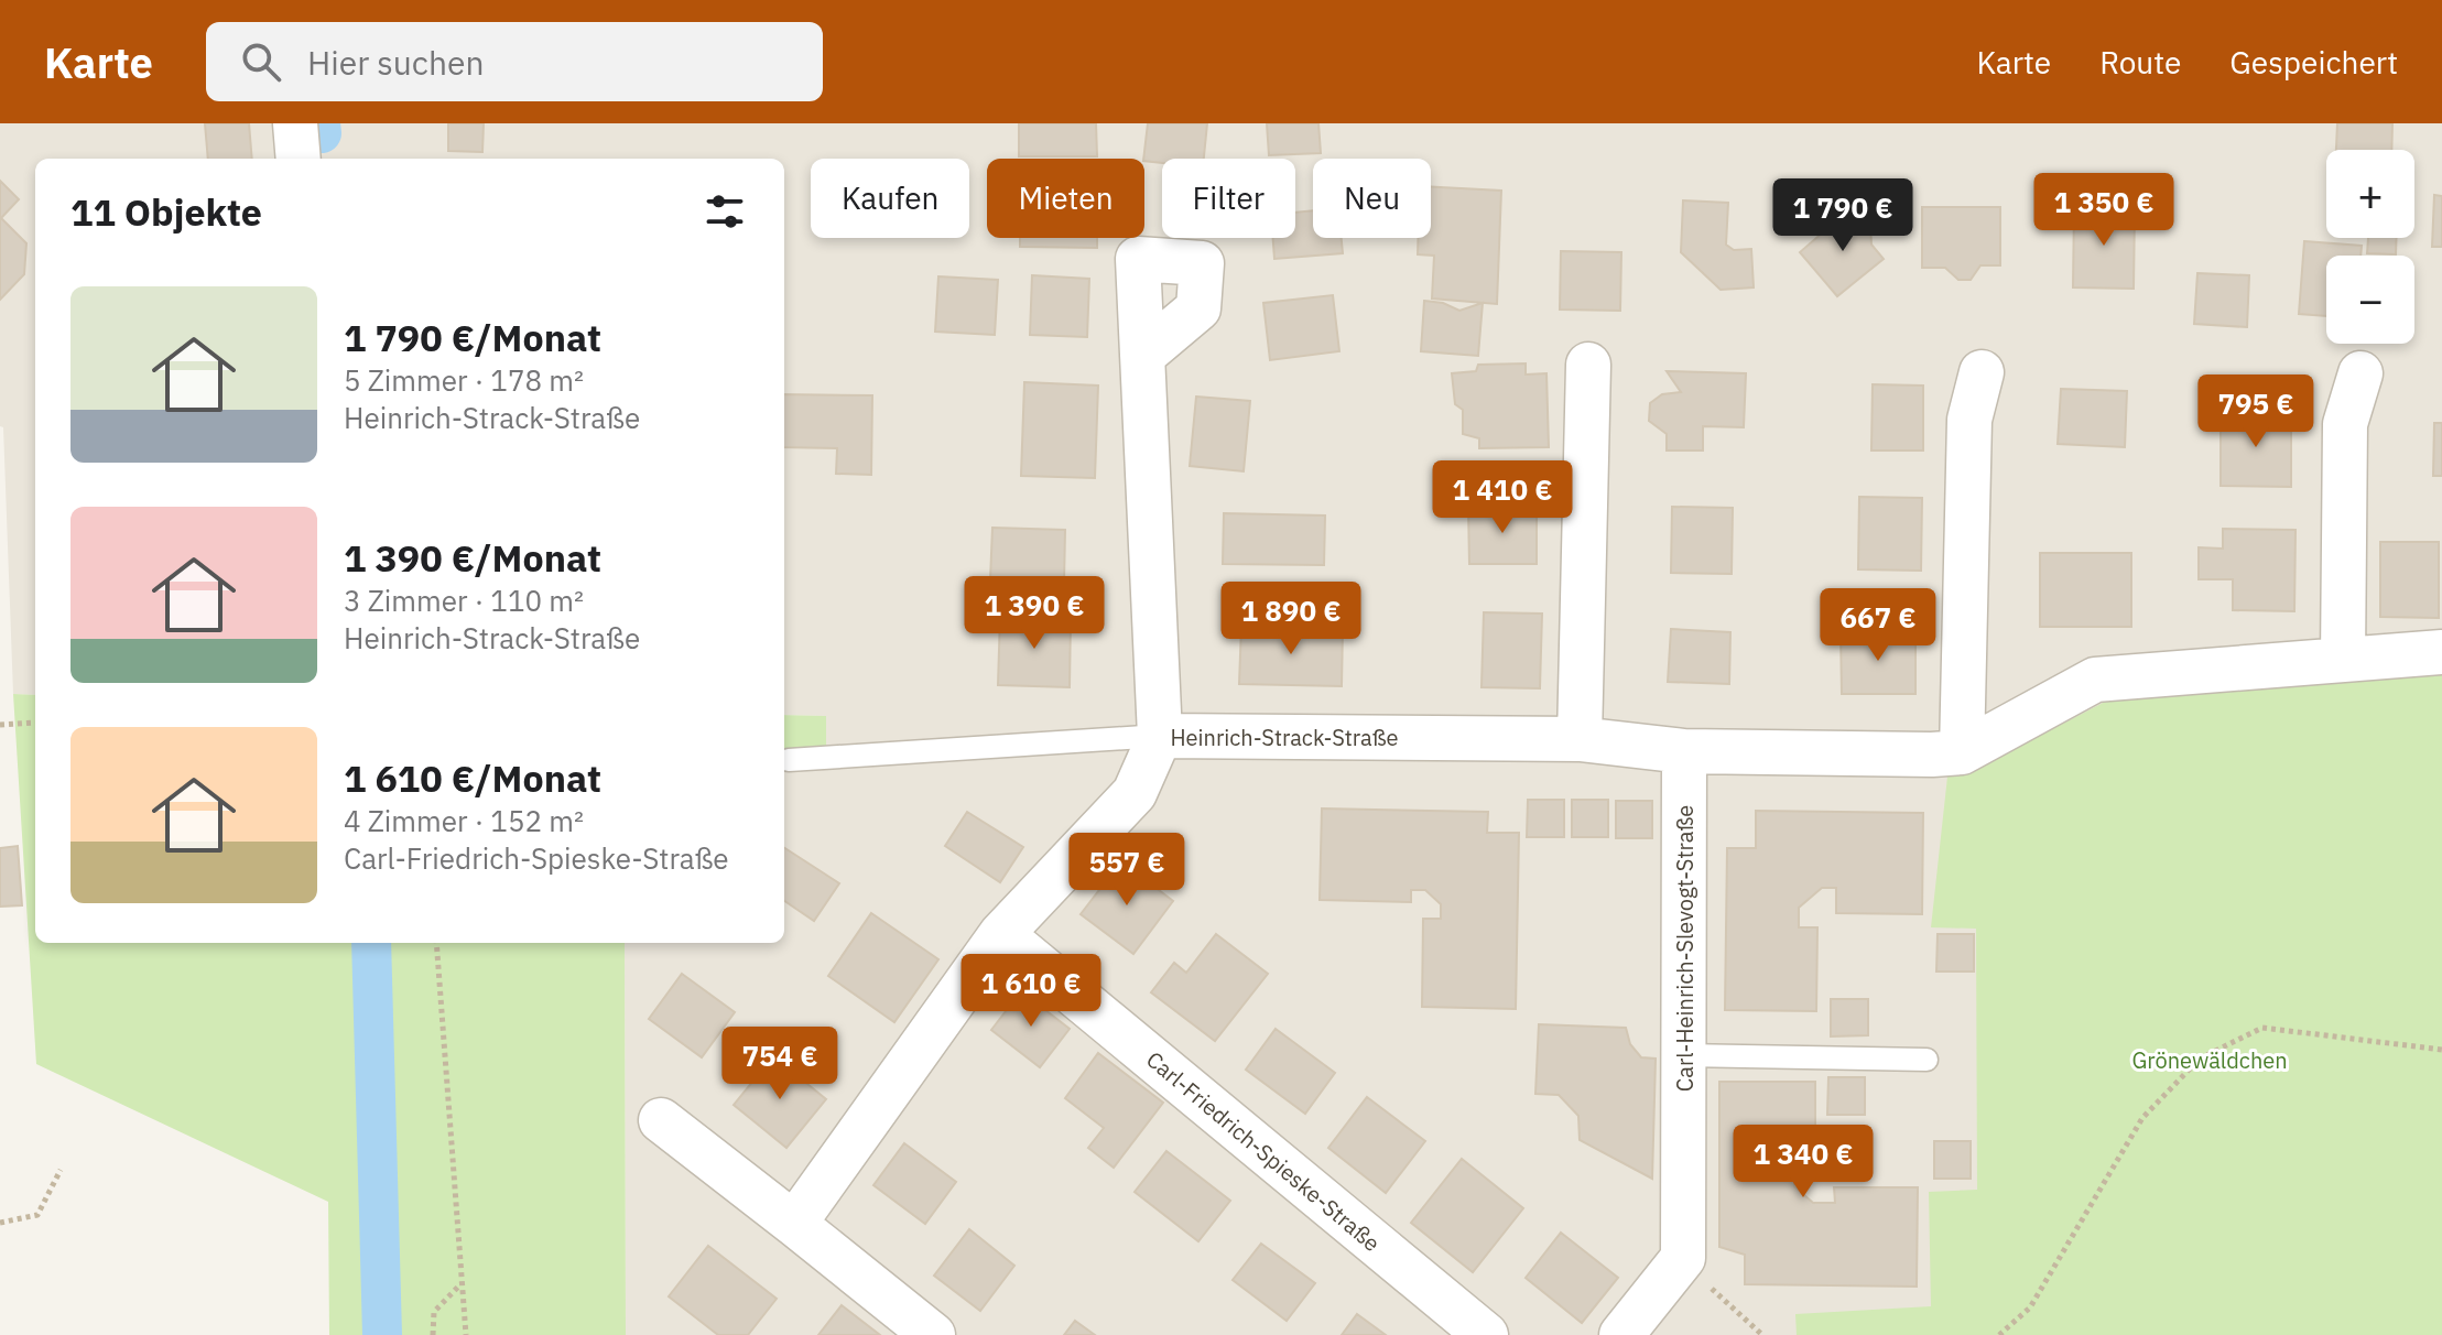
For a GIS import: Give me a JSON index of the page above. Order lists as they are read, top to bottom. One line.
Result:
{"streets":{"street":["Heinrich-Strack-Straße","Carl-Heinrich-Slevogt-Straße","Carl-Friedrich-Spieske-Straße"]},"crossings":[["Heinrich-Strack-Straße","Carl-Heinrich-Slevogt-Straße"]],"parks":["Grönewäldchen"],"page":{"header":"Karte","search":"Hier suchen","nav":["Karte","Route","Gespeichert"],"map_buttons":["+","−"],"chip":["Kaufen","Mieten","Filter","Neu"],"heading":"11 Objekte","price":["1 350 €","1 790 €","795 €","1 410 €","1 390 €","1 890 €","667 €","557 €","1 610 €","754 €","1 340 €"],"list":[{"name":"1 790 €/Monat","note":"5 Zimmer · 178 m² · Heinrich-Strack-Straße"},{"name":"1 390 €/Monat","note":"3 Zimmer · 110 m² · Heinrich-Strack-Straße"},{"name":"1 610 €/Monat","note":"4 Zimmer · 152 m² · Carl-Friedrich-Spieske-Straße"}]}}
